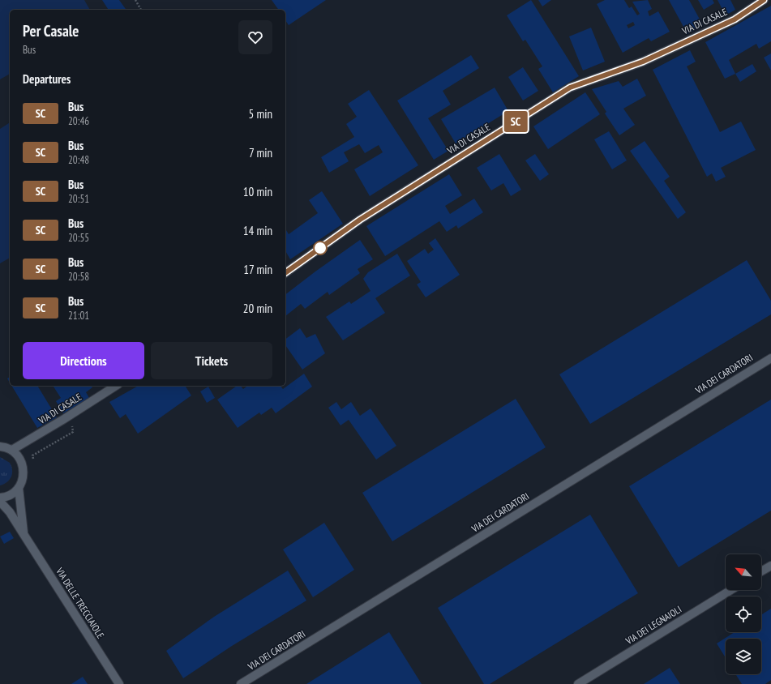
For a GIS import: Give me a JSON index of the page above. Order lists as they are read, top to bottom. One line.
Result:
{"streets":{"street":["VIA DI CASALE","VIA DEI CARDATORI","VIA DELLE TRECCIAIOLE","VIA DEI LEGNAIOLI"]},"lines":["bus line SC"],"north":"top left","page":{"on_map":"SC","heading":[["Per Casale","Bus"],"Departures"],"list":[{"mark":"SC","name":"Bus","note":"20:46","value":"5 min"},{"mark":"SC","name":"Bus","note":"20:48","value":"7 min"},{"mark":"SC","name":"Bus","note":"20:51","value":"10 min"},{"mark":"SC","name":"Bus","note":"20:55","value":"14 min"},{"mark":"SC","name":"Bus","note":"20:58","value":"17 min"},{"mark":"SC","name":"Bus","note":"21:01","value":"20 min"}],"buttons":["Directions","Tickets"]}}
